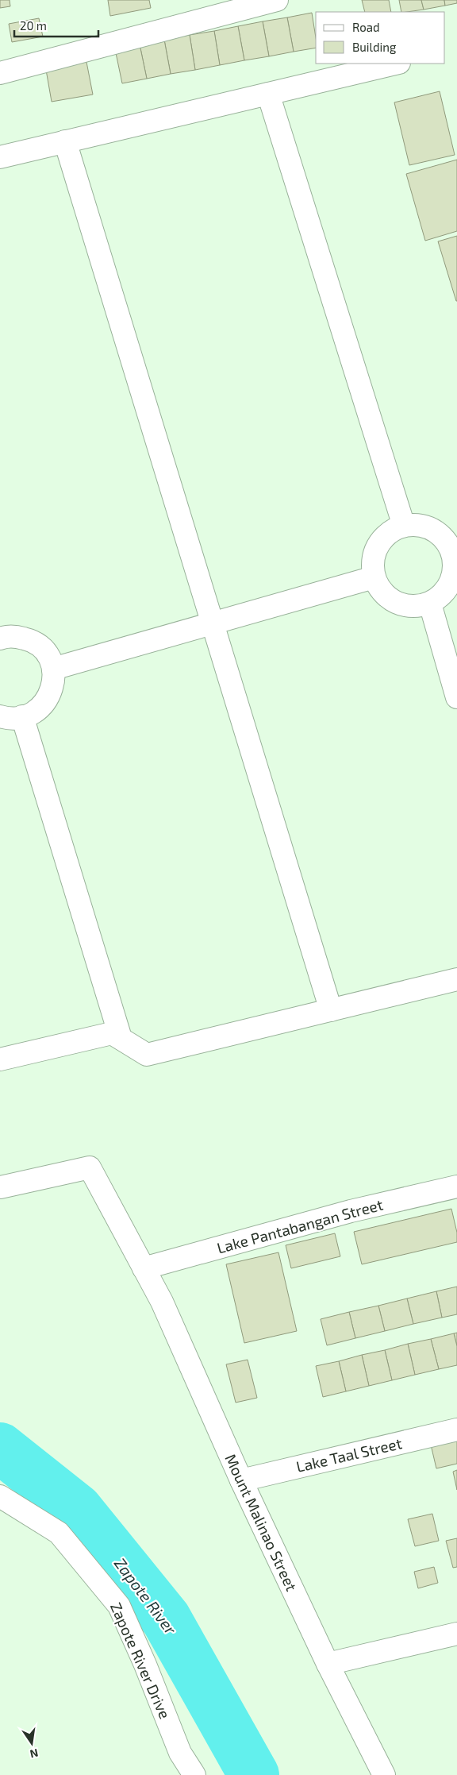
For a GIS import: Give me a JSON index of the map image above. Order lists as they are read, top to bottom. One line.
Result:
{"streets":{"street":["Lake Pantabangan Street","Lake Taal Street","Mount Malinao Street","Zapote River Drive"]},"crossings":[["Lake Pantabangan Street","Mount Malinao Street"],["Lake Taal Street","Mount Malinao Street"]],"water":["Zapote River"],"legend":["Road","Building"],"scale_bar":"20 m","north":"bottom"}
